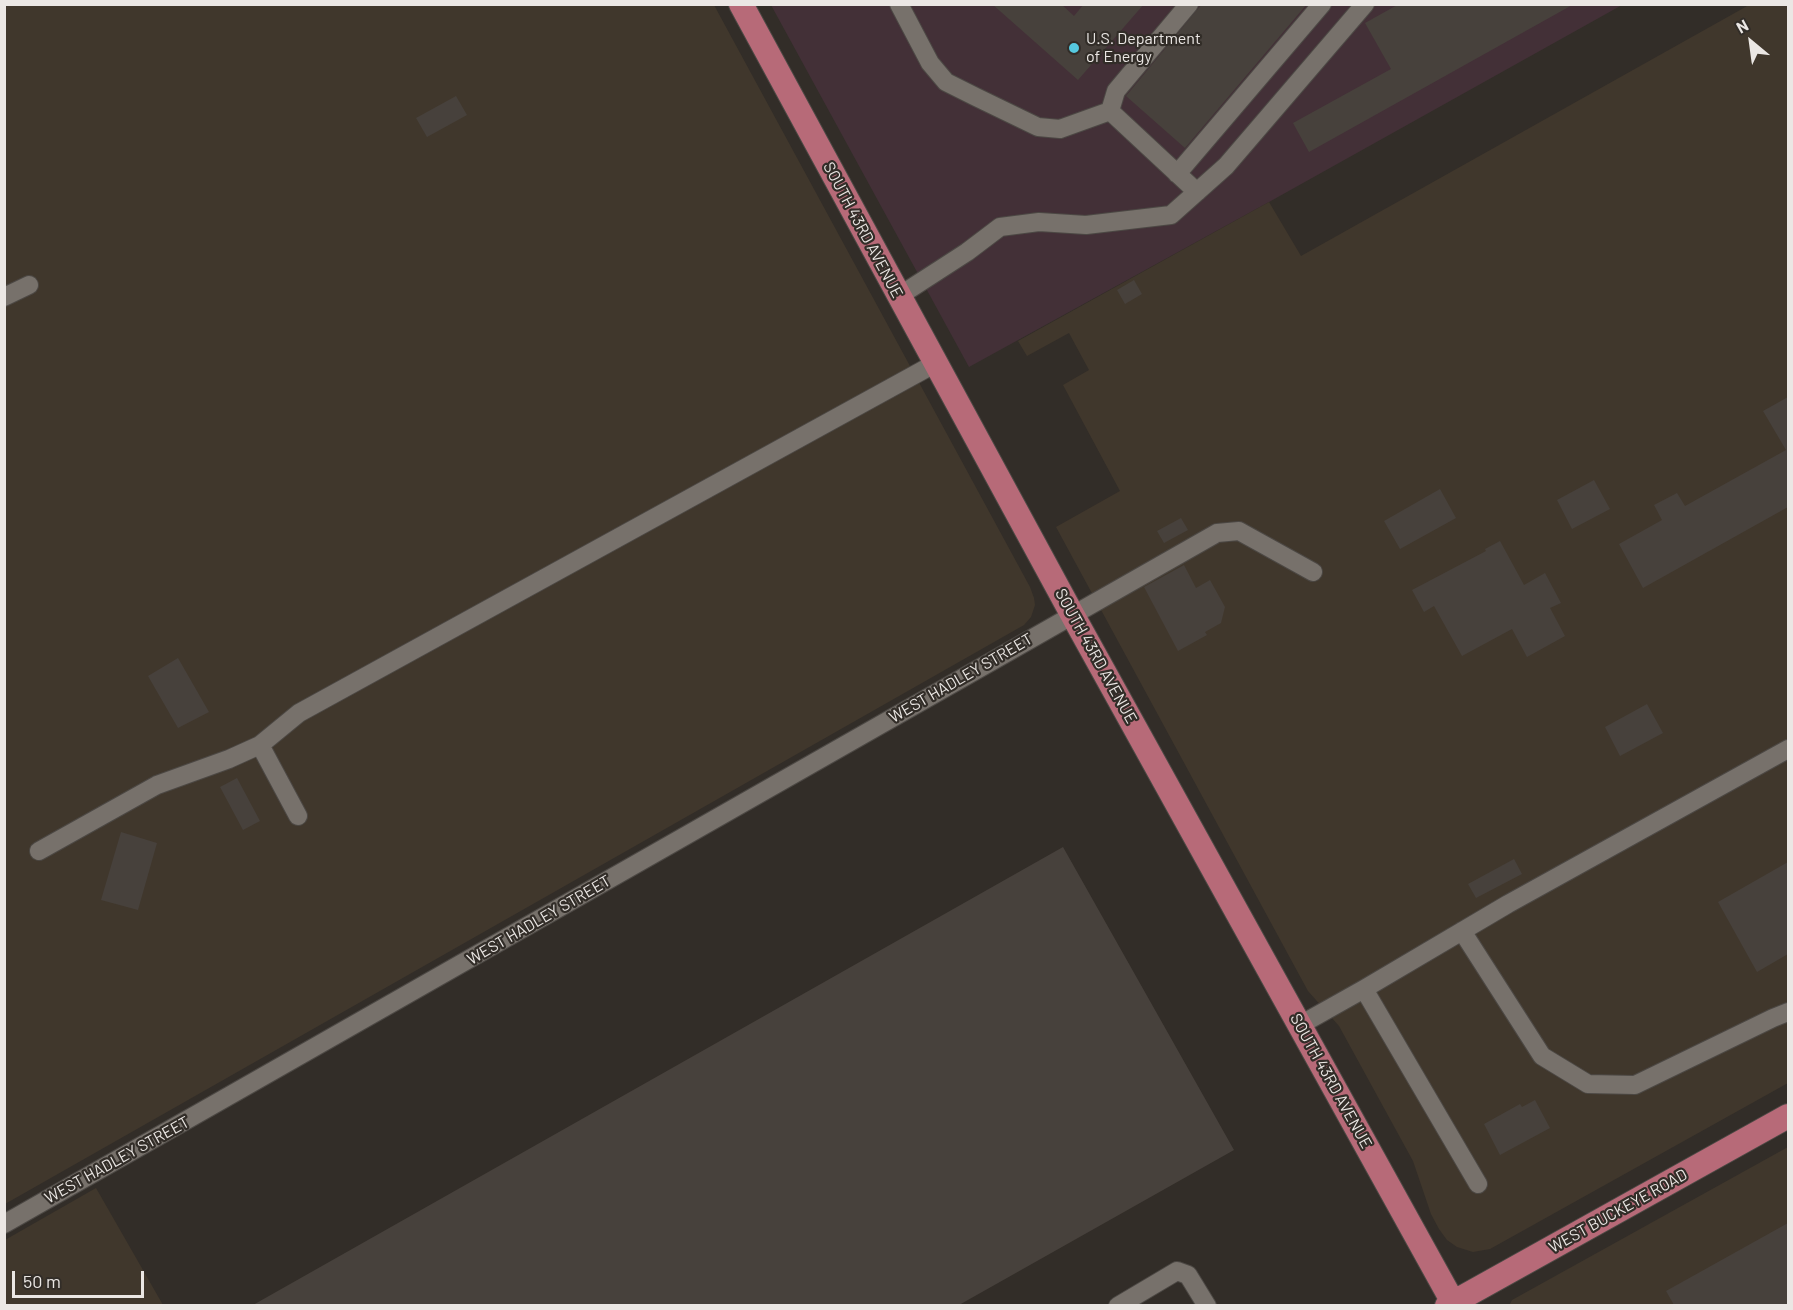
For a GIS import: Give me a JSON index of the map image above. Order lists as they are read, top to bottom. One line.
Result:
{"streets":{"main road":["SOUTH 43RD AVENUE","WEST BUCKEYE ROAD"],"street":["WEST HADLEY STREET"]},"crossings":[["SOUTH 43RD AVENUE","WEST HADLEY STREET"],["SOUTH 43RD AVENUE","WEST BUCKEYE ROAD"]],"places":["U.S. Department of Energy"],"scale_bar":"50 m","north":"top left"}
